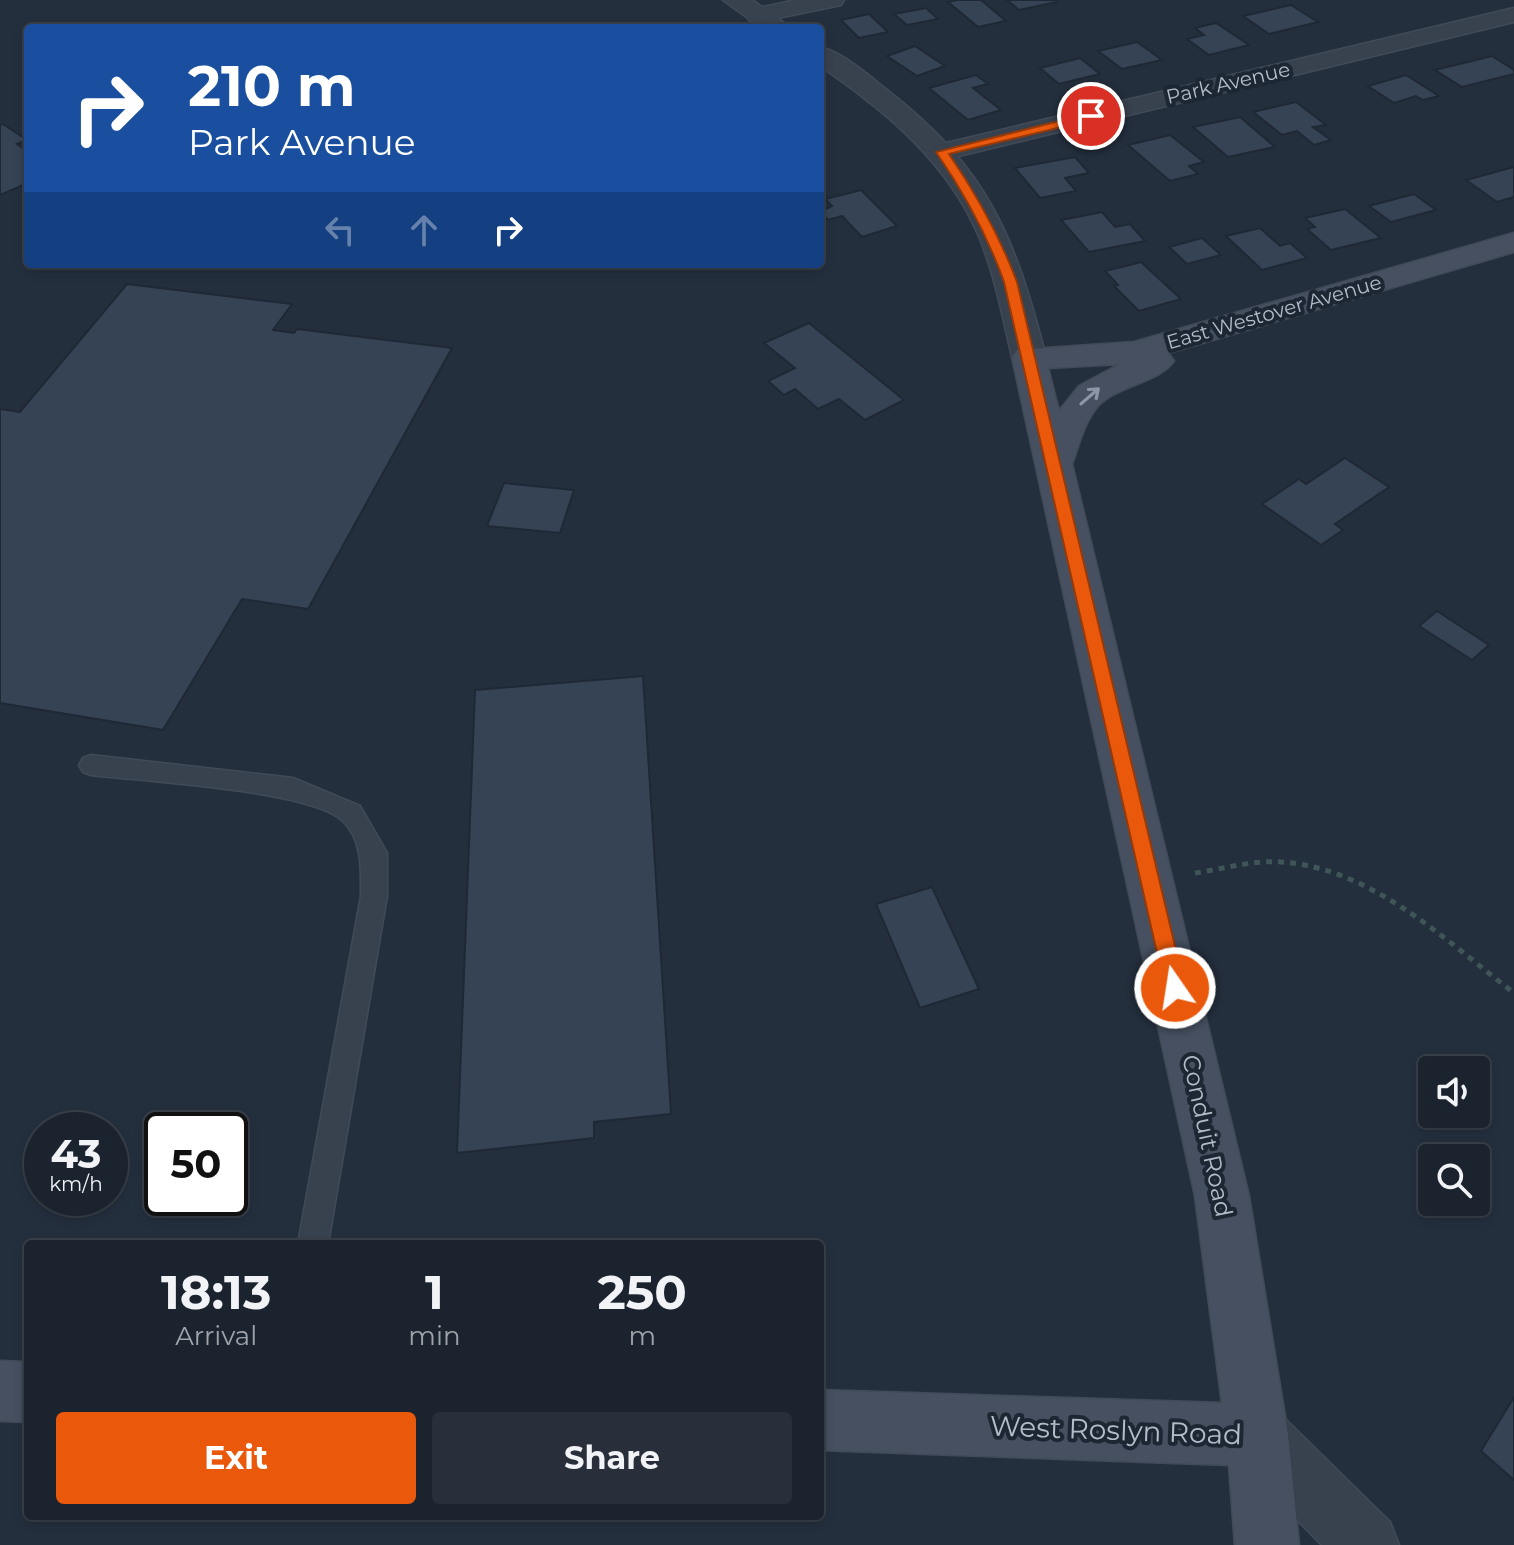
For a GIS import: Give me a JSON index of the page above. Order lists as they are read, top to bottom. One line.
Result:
{"streets":{"main road":["East Westover Avenue","Conduit Road","West Roslyn Road"],"street":["Park Avenue"]},"crossings":[["Park Avenue","Conduit Road"],["East Westover Avenue","Conduit Road"],["Conduit Road","West Roslyn Road"]],"page":{"turn":["210 m","Park Avenue"],"speed":"43 km/h","limit":"50","eta":["18:13","Arrival","1","min","250","m"],"buttons":["Exit","Share"]}}
